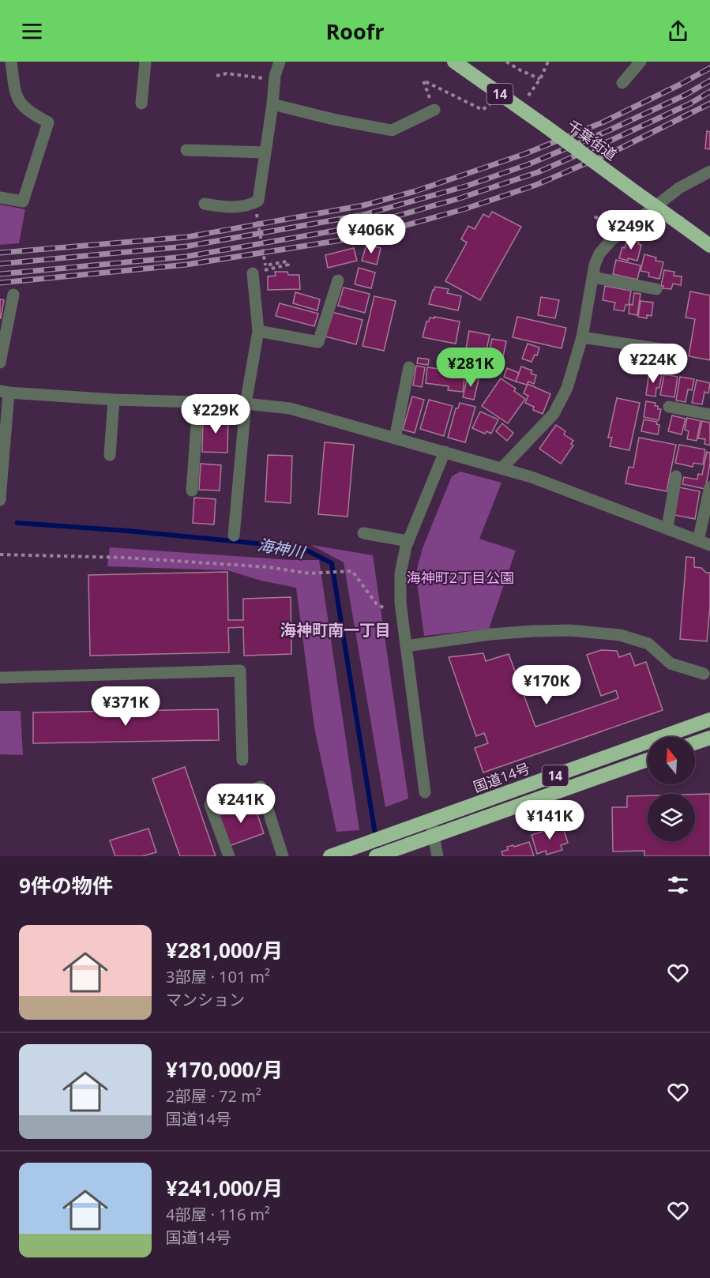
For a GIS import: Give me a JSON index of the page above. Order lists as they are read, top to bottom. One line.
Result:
{"streets":{"highway":["14","千葉街道","国道14号"]},"districts":["海神町南一丁目"],"water":["海神川"],"parks":["海神町2丁目公園"],"north":"top","page":{"header":"Roofr","price":["¥249K","¥406K","¥224K","¥281K","¥229K","¥170K","¥371K","¥241K","¥141K"],"heading":"9件の物件","list":[{"name":"¥281,000/月","note":"3部屋 · 101 m² · マンション"},{"name":"¥170,000/月","note":"2部屋 · 72 m² · 国道14号"},{"name":"¥241,000/月","note":"4部屋 · 116 m² · 国道14号"}]}}
